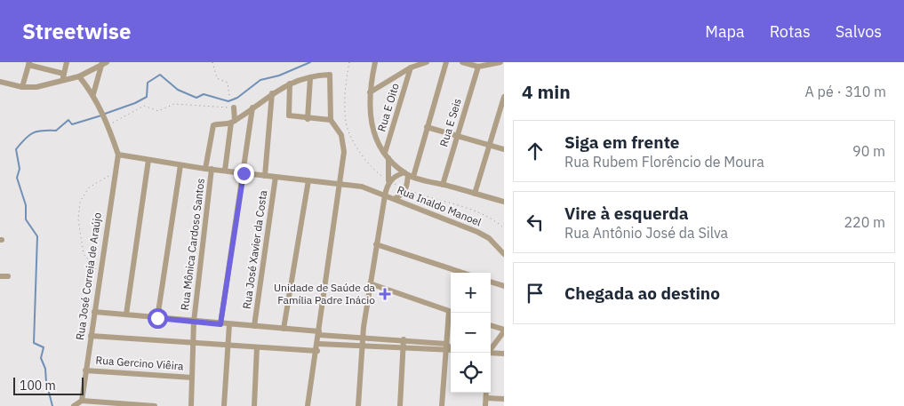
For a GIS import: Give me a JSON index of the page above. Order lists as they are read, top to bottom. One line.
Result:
{"streets":{"street":["Rua E Oito","Rua E Seis","Rua Inaldo Manoel","Rua Mônica Cardoso Santos","Rua José Xavier da Costa","Rua José Correia de Araújo","Rua Gercino Viêira"]},"crossings":[["Rua Inaldo Manoel","Rua Mônica Cardoso Santos"],["Rua Inaldo Manoel","Rua José Xavier da Costa"],["Rua Inaldo Manoel","Rua José Correia de Araújo"],["Rua Mônica Cardoso Santos","Rua Gercino Viêira"],["Rua José Correia de Araújo","Rua Gercino Viêira"]],"places":{"health":["Unidade de Saúde da Família Padre Inácio"]},"scale_bar":"100 m","page":{"header":"Streetwise","nav":["Mapa","Rotas","Salvos"],"heading":["4 min","A pé · 310 m"],"list":[["Siga em frente","Rua Rubem Florêncio de Moura","90 m"],["Vire à esquerda","Rua Antônio José da Silva","220 m"],"Chegada ao destino"],"map_buttons":["+","−"],"scale":"100 m"}}
